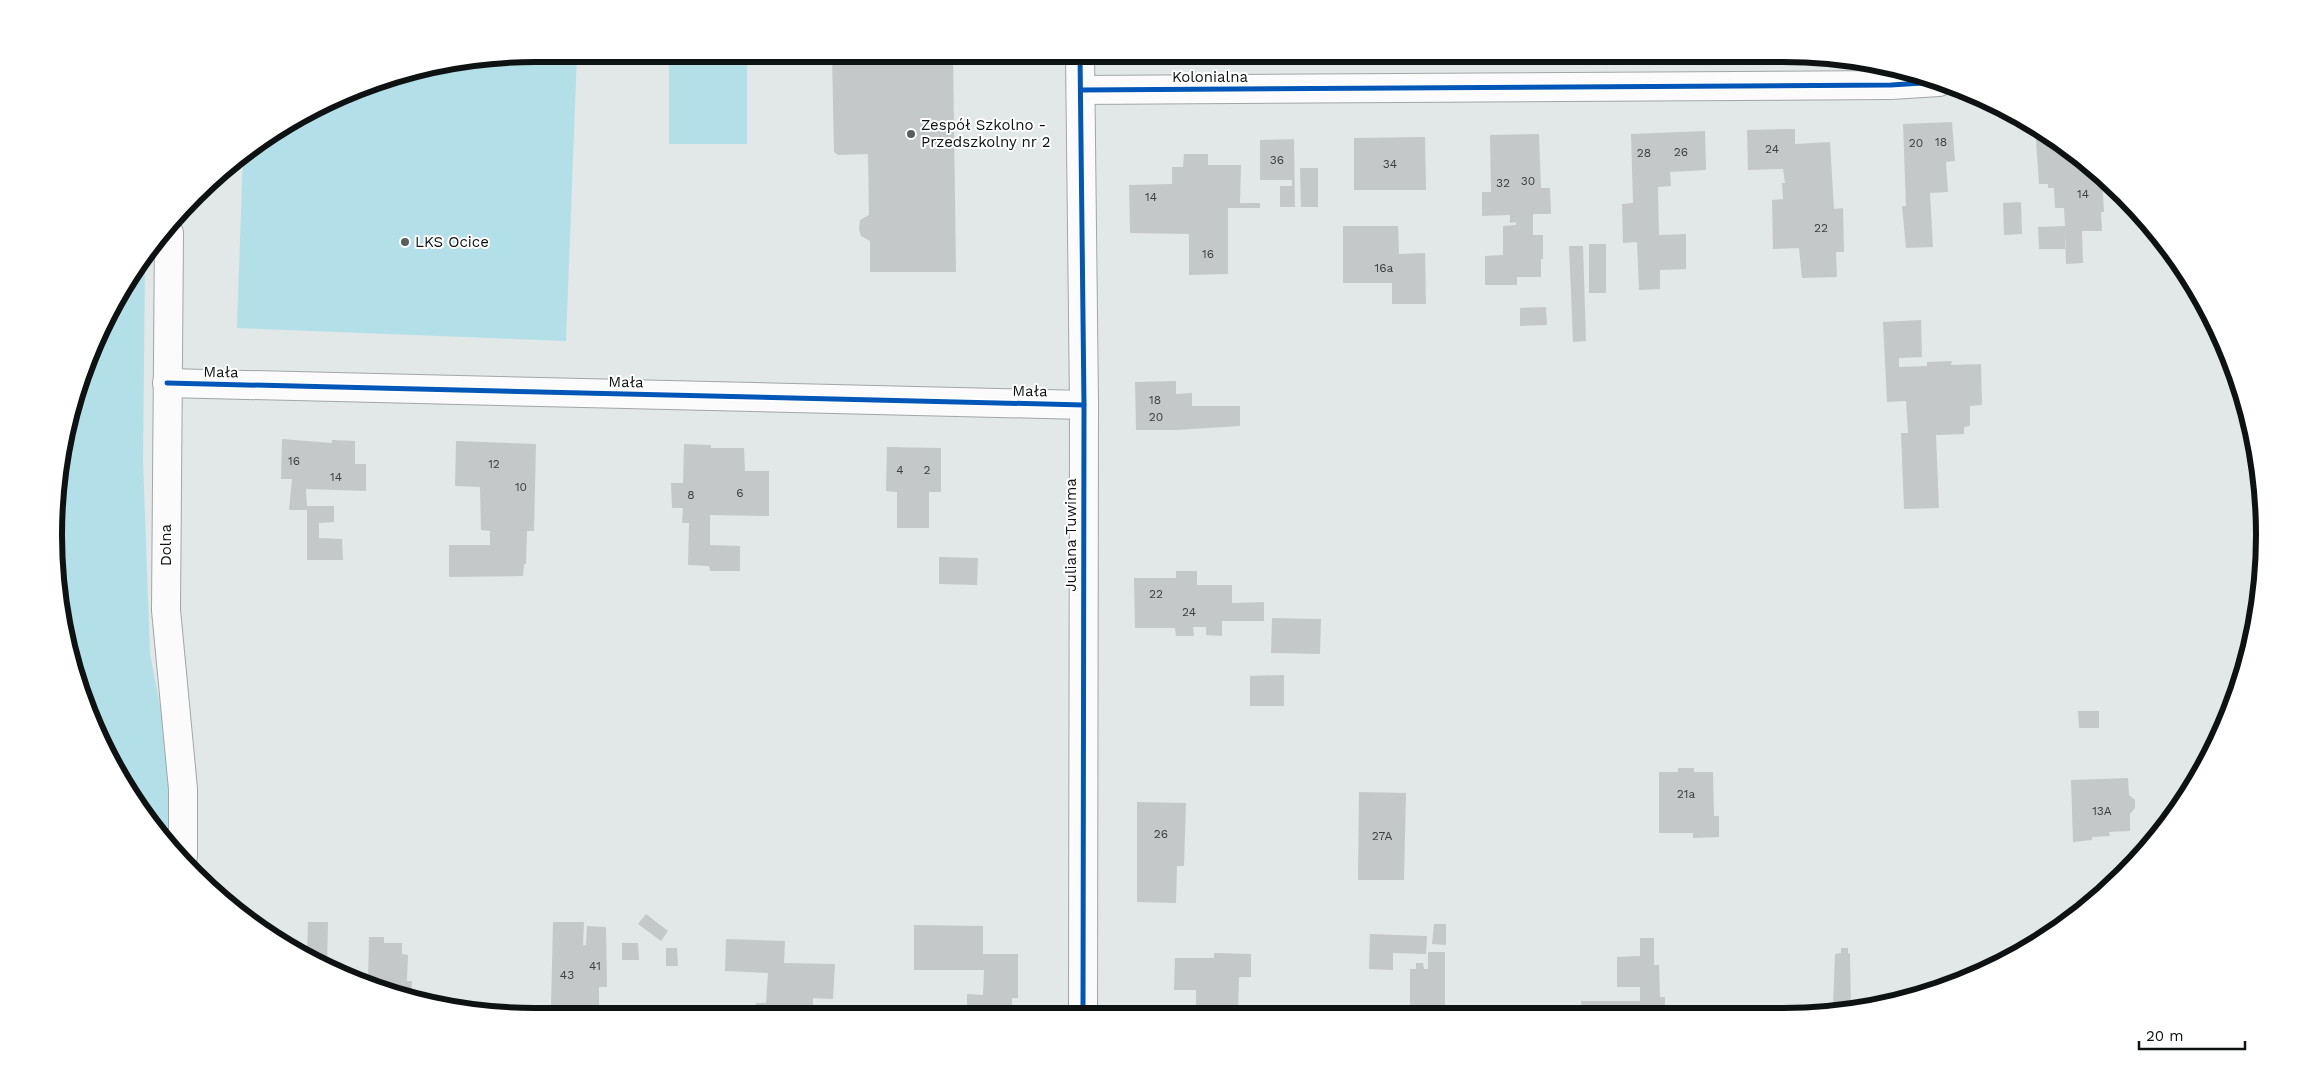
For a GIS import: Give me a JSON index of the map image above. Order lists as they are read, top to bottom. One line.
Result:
{"streets":{"street":["Kolonialna","Mała","Juliana Tuwima","Dolna"]},"crossings":[["Kolonialna","Juliana Tuwima"],["Mała","Juliana Tuwima"],["Mała","Dolna"]],"places":["Zespół Szkolno - Przedszkolny nr 2","LKS Ocice"],"house_numbers":["18","20","24","26","28","36","34","30","32","14","14","22","16","16a","18","20","16","12","4","2","14","10","6","8","22","24","21a","13A","26","27A","41","43"],"scale_bar":"20 m"}
